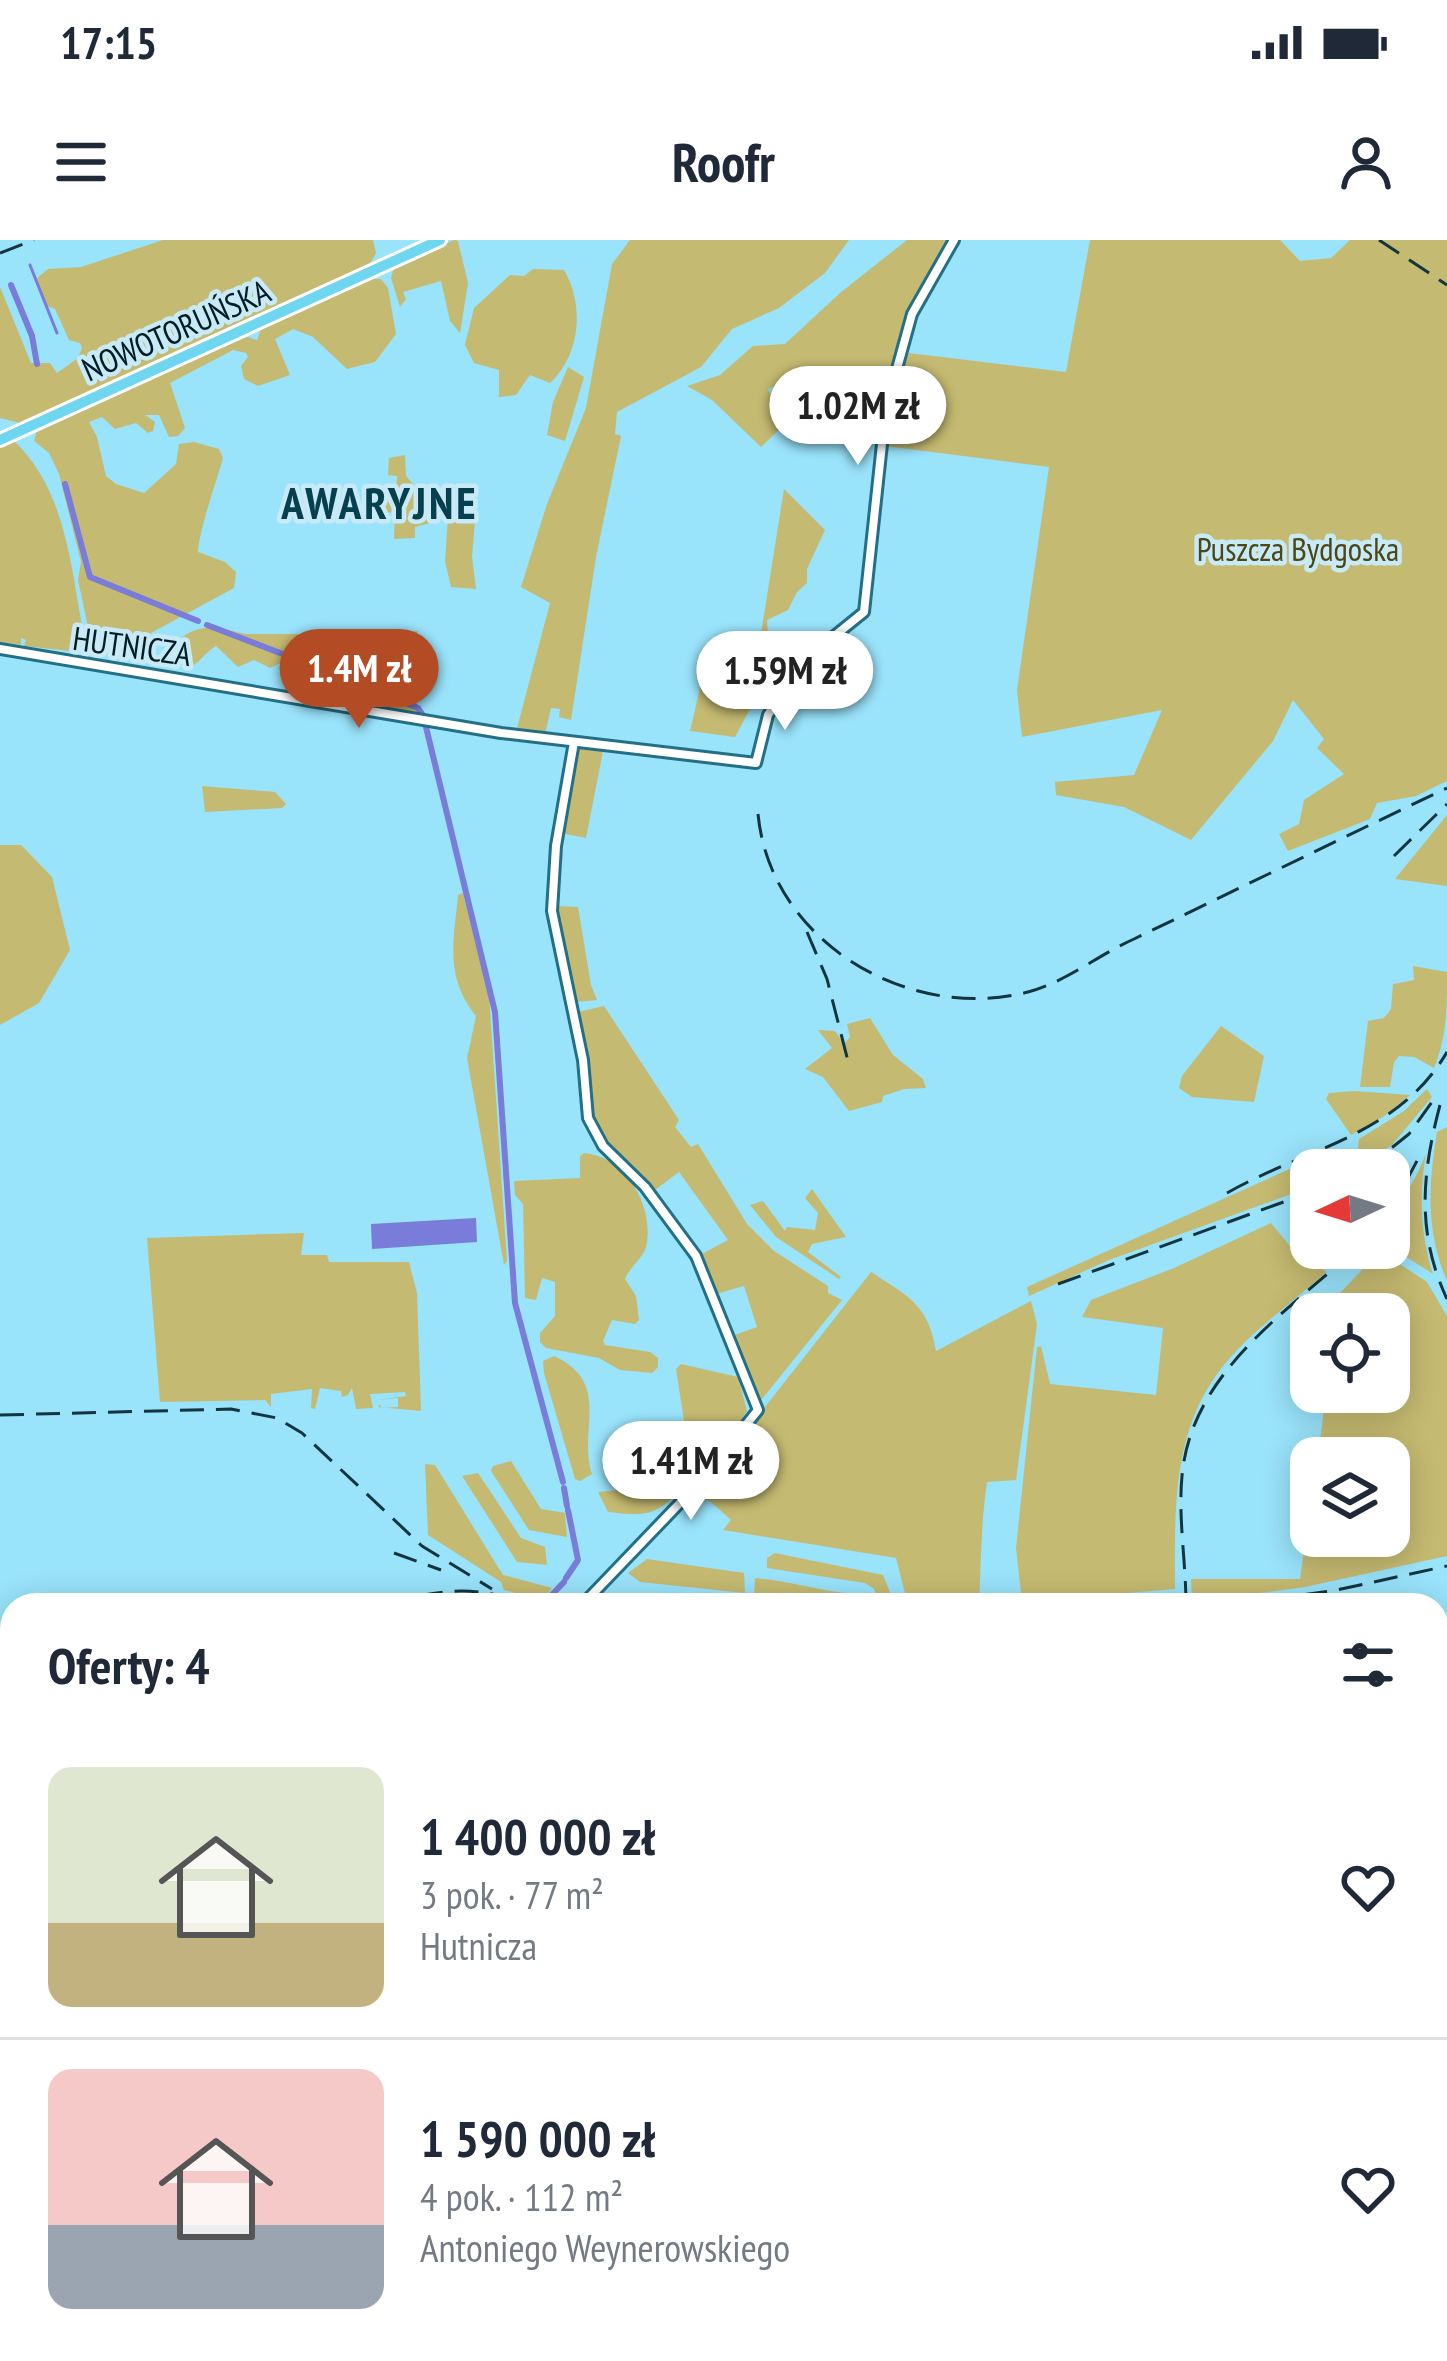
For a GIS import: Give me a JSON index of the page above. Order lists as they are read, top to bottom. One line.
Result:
{"streets":{"main road":["NOWOTORUŃSKA"],"street":["HUTNICZA"]},"districts":["AWARYJNE"],"parks":["Puszcza Bydgoska"],"north":"left","page":{"status":"17:15","header":"Roofr","price":["1.02M zł","1.4M zł","1.59M zł","1.41M zł"],"heading":"Oferty: 4","list":[{"name":"1 400 000 zł","note":"3 pok. · 77 m² · Hutnicza"},{"name":"1 590 000 zł","note":"4 pok. · 112 m² · Antoniego Weynerowskiego"}]}}
